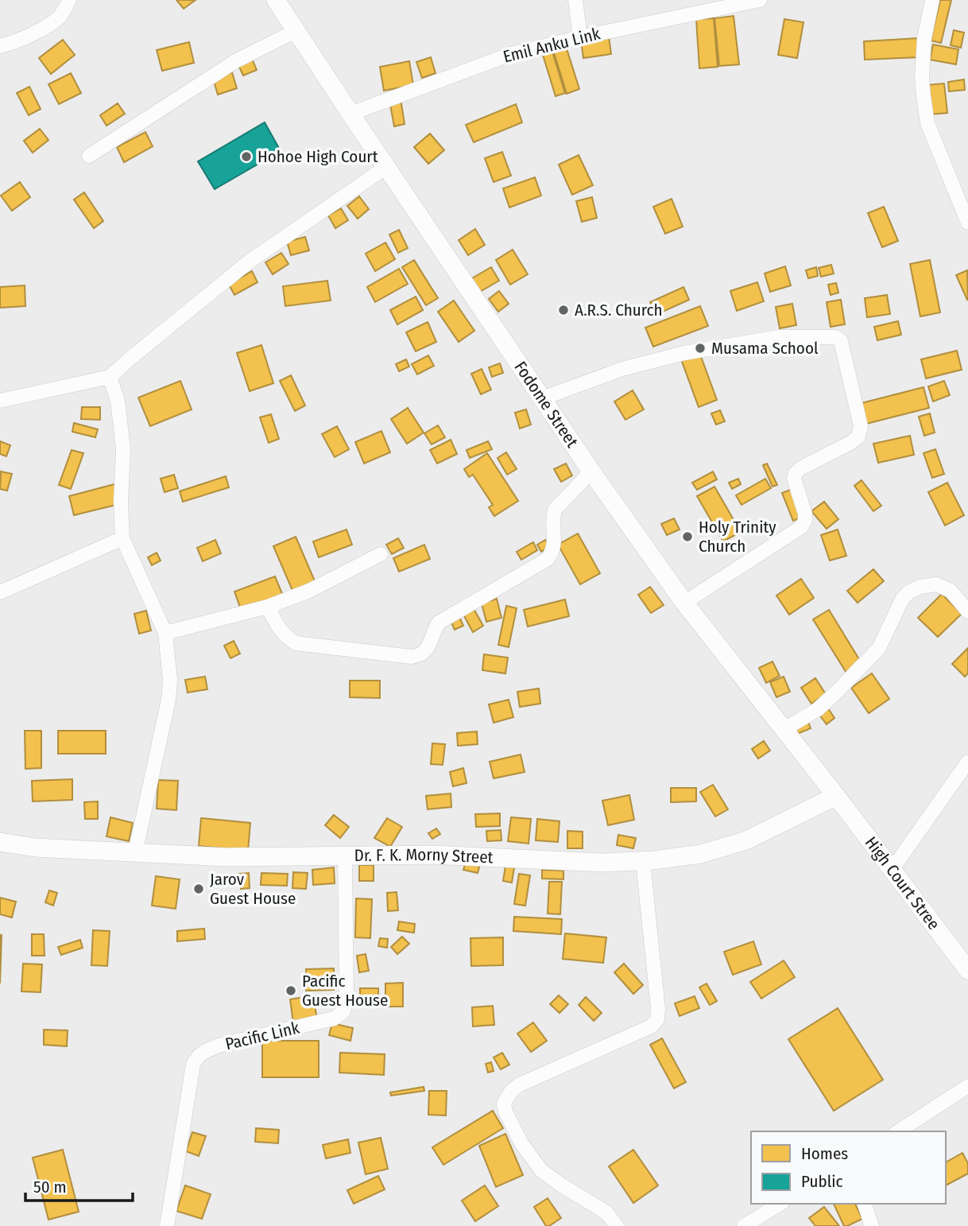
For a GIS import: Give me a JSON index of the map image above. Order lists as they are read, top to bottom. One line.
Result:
{"streets":{"street":["Emil Anku Link","Fodome Street","Dr. F. K. Morny Street","High Court Stree","Pacific Link"]},"crossings":[["Emil Anku Link","Fodome Street"],["Fodome Street","Dr. F. K. Morny Street"],["Fodome Street","High Court Stree"],["Dr. F. K. Morny Street","High Court Stree"],["Dr. F. K. Morny Street","Pacific Link"]],"places":["Hohoe High Court","A.R.S. Church","Musama School","Holy Trinity Church","Jarov Guest House","Pacific Guest House"],"legend":["Homes","Public"],"scale_bar":"50 m"}
